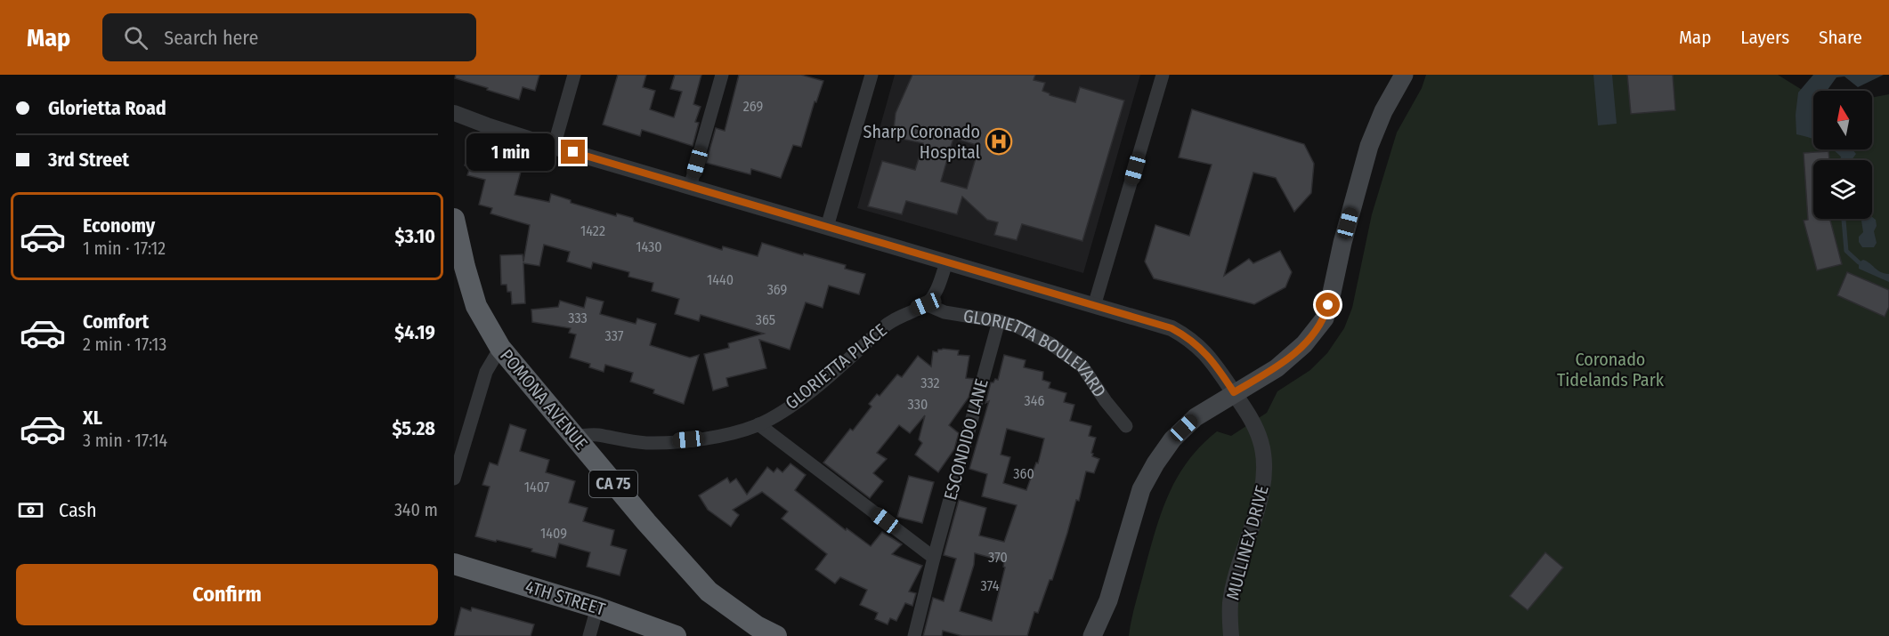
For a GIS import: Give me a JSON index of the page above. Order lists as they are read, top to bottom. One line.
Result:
{"streets":{"highway":["POMONA AVENUE","CA 75","4TH STREET"],"street":["GLORIETTA BOULEVARD","GLORIETTA PLACE","ESCONDIDO LANE","MULLINEX DRIVE"]},"crossings":[["GLORIETTA BOULEVARD","GLORIETTA PLACE"],["GLORIETTA BOULEVARD","ESCONDIDO LANE"],["GLORIETTA PLACE","POMONA AVENUE"]],"parks":["Coronado Tidelands Park"],"places":{"hospital":["Sharp Coronado Hospital"]},"house_numbers":["269","1422","1430","1440","369","333","365","337","332","346","330","360","1407","1409","370","374"],"north":"top","page":{"header":"Map","search":"Search here","nav":["Map","Layers","Share"],"banner":["Glorietta Road","3rd Street"],"bubble":"1 min","list":[{"name":"Economy","note":"1 min · 17:12","value":"$3.10"},{"name":"Comfort","note":"2 min · 17:13","value":"$4.19"},{"name":"XL","note":"3 min · 17:14","value":"$5.28"}],"pay":["Cash","340 m"],"buttons":"Confirm"}}
